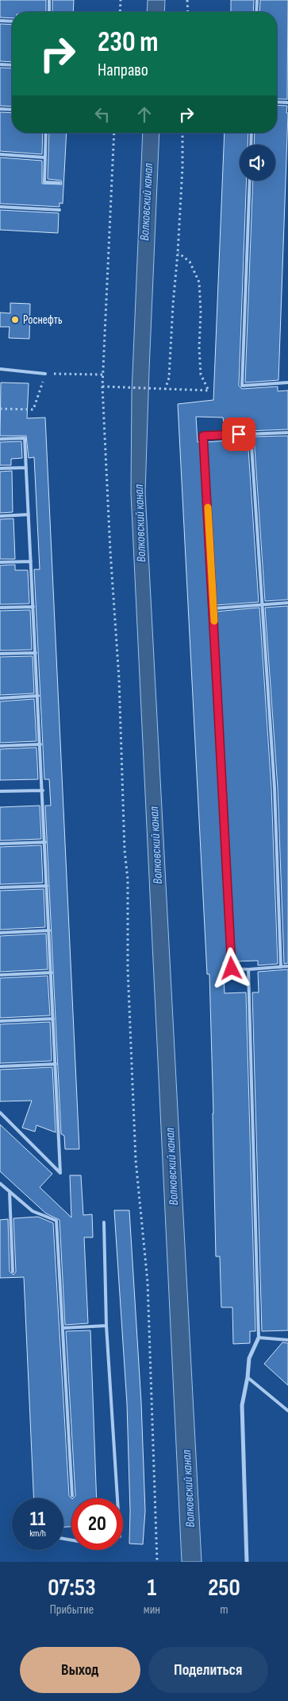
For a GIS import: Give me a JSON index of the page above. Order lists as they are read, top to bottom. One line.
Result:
{"water":["Волковский канал"],"places":["Роснефть"],"page":{"turn":["230 m","Направо"],"speed":"11 km/h","limit":"20","eta":["07:53","Прибытие","1","мин","250","m"],"buttons":["Выход","Поделиться"]}}
